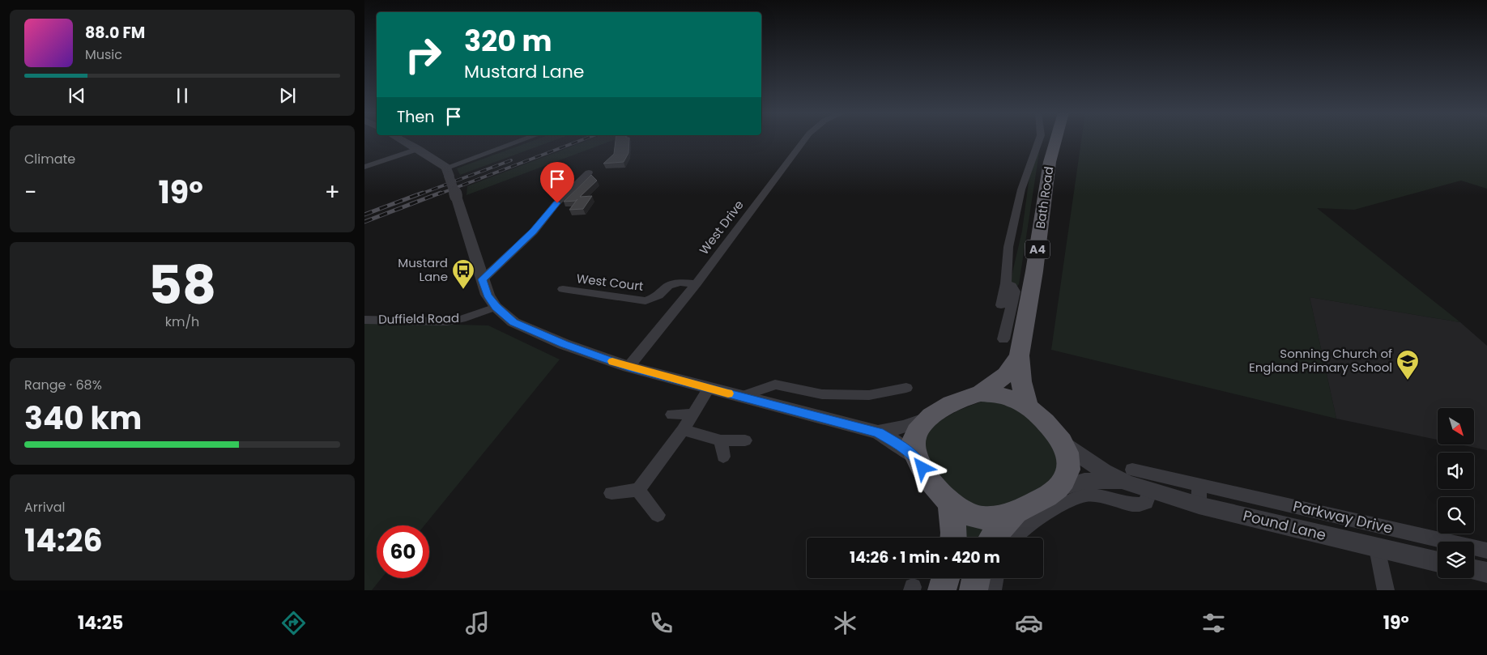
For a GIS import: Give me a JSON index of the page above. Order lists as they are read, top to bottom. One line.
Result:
{"streets":{"main road":["Bath Road","A4"],"street":["West Drive","West Court","Duffield Road","Parkway Drive","Pound Lane"]},"crossings":[["Bath Road","Pound Lane"],["West Drive","West Court"],["Parkway Drive","Pound Lane"]],"places":{"bus stop":["Mustard Lane"],"school or university":["Sonning Church of England Primary School"]},"north":"bottom right","page":{"turn":["320 m","Mustard Lane"],"song":["88.0 FM","Music"],"then":"Then","tile":["Climate",["58","km/h"],["Range · 68%","340 km"],["Arrival","14:26"]],"heat":["−","19°","+"],"limit":"60","trip":"14:26 · 1 min · 420 m","tabs":["14:25","19°"]}}
